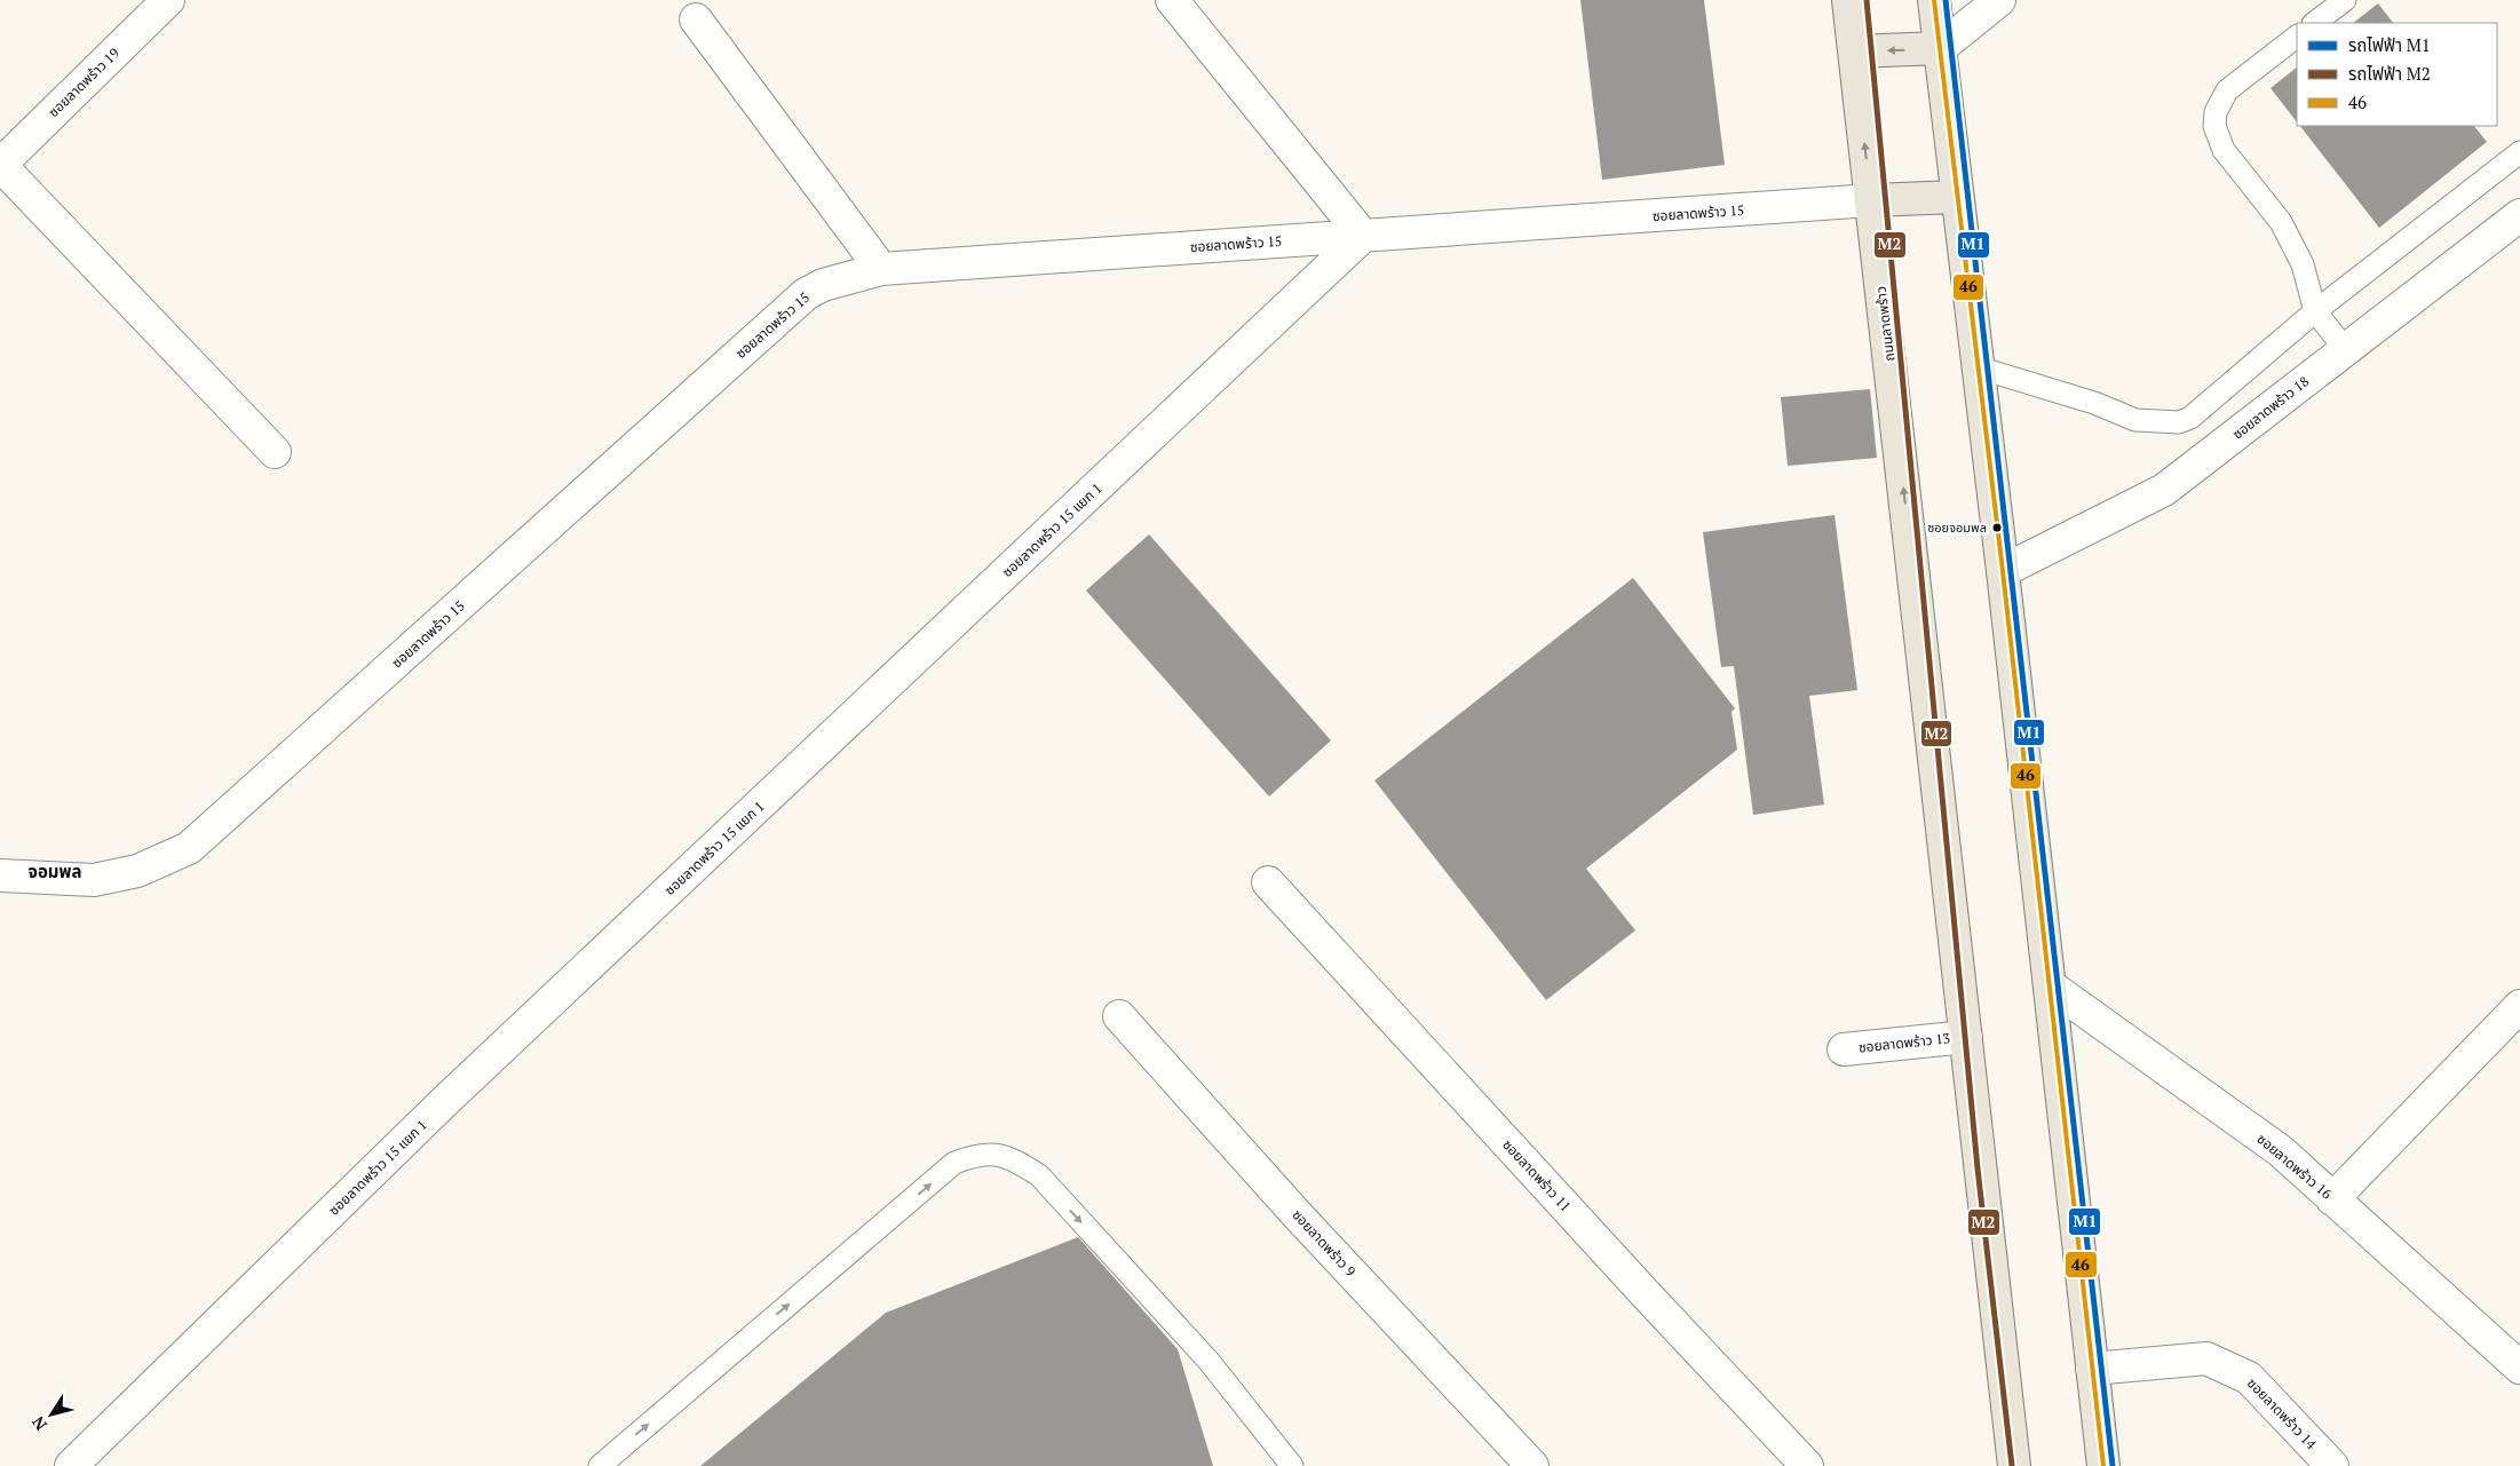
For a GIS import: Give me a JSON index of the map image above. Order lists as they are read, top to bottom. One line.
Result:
{"streets":{"main road":["ถนนลาดพร้าว"],"street":["ซอยลาดพร้าว 19","ซอยลาดพร้าว 15","ซอยลาดพร้าว 18","ซอยลาดพร้าว 15 แยก 1","ซอยลาดพร้าว 13","ซอยลาดพร้าว 16","ซอยลาดพร้าว 11","ซอยลาดพร้าว 9","ซอยลาดพร้าว 14"]},"crossings":[["ซอยลาดพร้าว 15","ถนนลาดพร้าว"],["ซอยลาดพร้าว 15","ซอยลาดพร้าว 15 แยก 1"],["ถนนลาดพร้าว","ซอยลาดพร้าว 13"]],"districts":["จอมพล"],"places":["ซอยจอมพล"],"lines":["metro line M1","metro line M2","transit line 46"],"legend":["รถไฟฟ้า M1","รถไฟฟ้า M2","46"],"north":"bottom left"}
